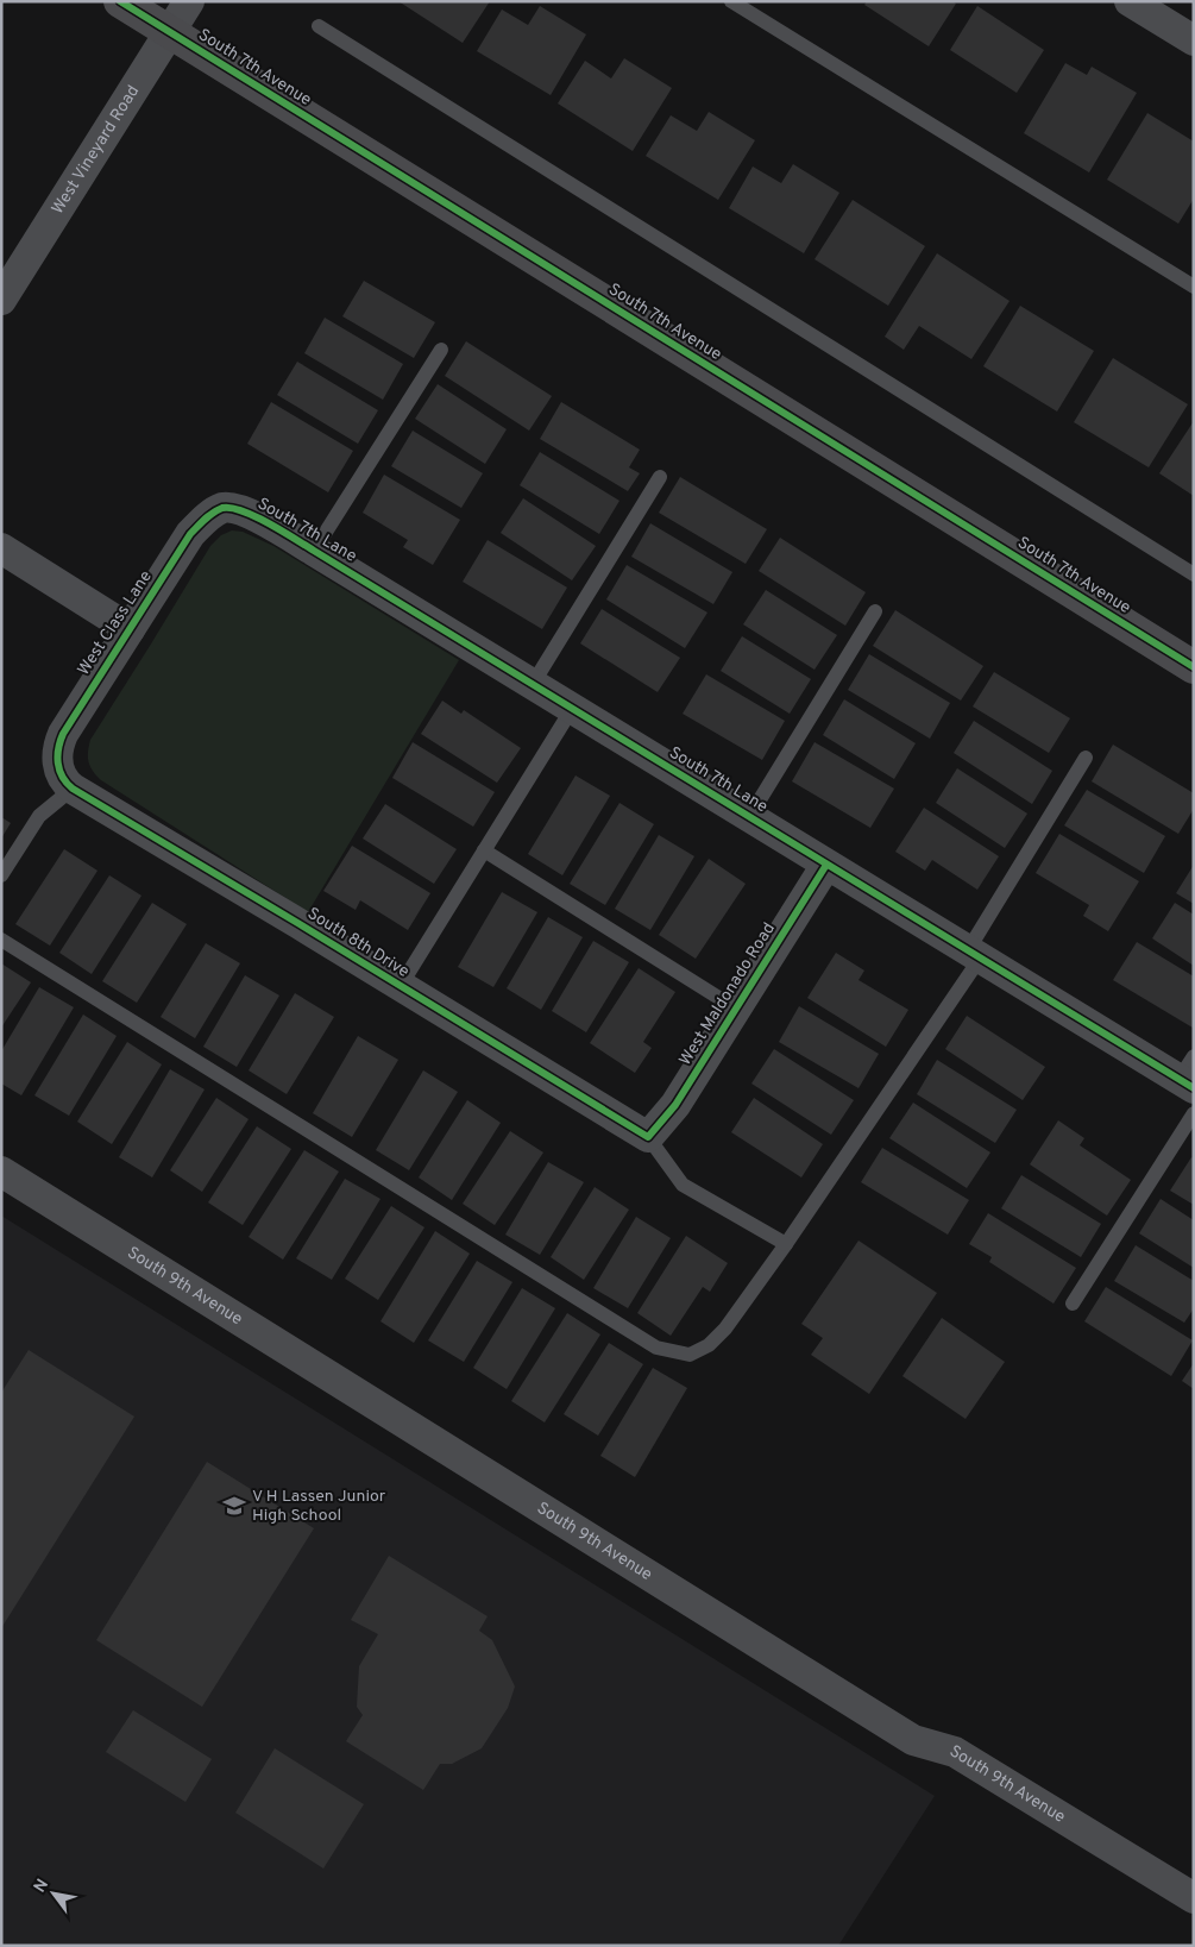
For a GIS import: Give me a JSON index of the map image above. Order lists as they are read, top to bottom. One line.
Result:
{"streets":{"main road":["South 7th Avenue"],"street":["West Vineyard Road","South 7th Lane","West Class Lane","South 8th Drive","West Maldonado Road","South 9th Avenue"]},"crossings":[["South 7th Avenue","West Vineyard Road"],["South 7th Lane","West Class Lane"],["South 7th Lane","West Maldonado Road"],["West Class Lane","South 8th Drive"],["South 8th Drive","West Maldonado Road"]],"places":{"school or university":["V H Lassen Junior High School"]},"north":"top left"}
